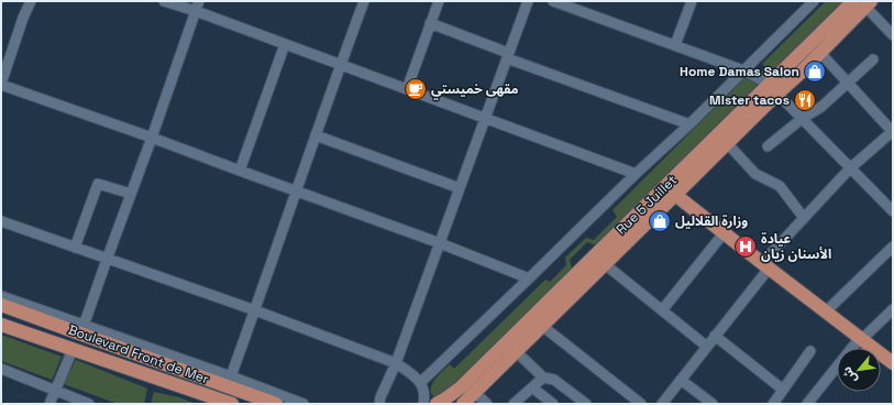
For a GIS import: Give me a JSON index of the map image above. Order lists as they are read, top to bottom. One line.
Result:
{"streets":{"main road":["Rue 5 Juillet","Boulevard Front de Mer"]},"places":{"shop":["Home Damas Salon","وزارة القلاليل"],"cafe":["مقهى خميستي"],"restaurant":["Mister tacos"],"hospital":["عيادة الأسنان زيان"]},"north":"bottom left"}
